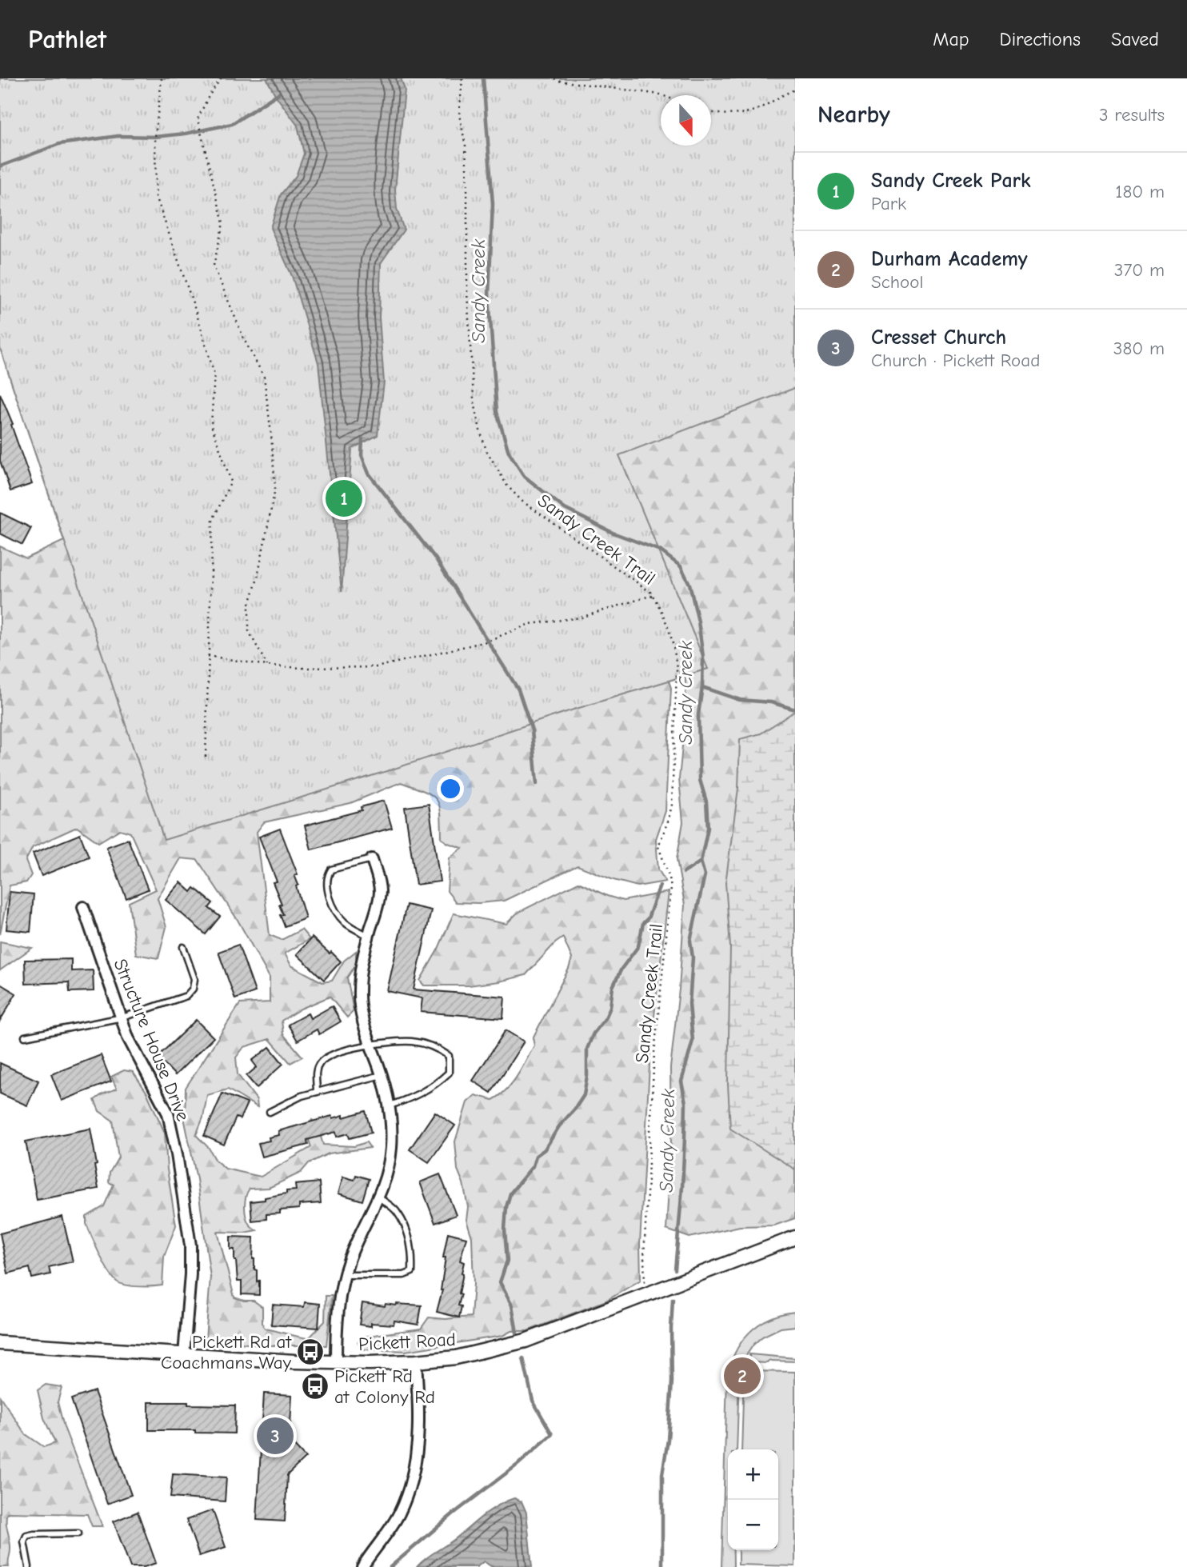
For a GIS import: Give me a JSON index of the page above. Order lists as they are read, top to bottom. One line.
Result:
{"streets":{"street":["Structure House Drive","Pickett Road"],"path":["Sandy Creek Trail"]},"crossings":[["Sandy Creek Trail","Pickett Road"],["Structure House Drive","Pickett Road"]],"water":["Sandy Creek"],"places":{"bus stop":["Pickett Rd at Coachmans Way","Pickett Rd at Colony Rd"]},"north":"bottom","page":{"header":"Pathlet","nav":["Map","Directions","Saved"],"heading":["Nearby","3 results"],"list":[{"mark":"1","name":"Sandy Creek Park","note":"Park","value":"180 m"},{"mark":"2","name":"Durham Academy","note":"School","value":"370 m"},{"mark":"3","name":"Cresset Church","note":"Church · Pickett Road","value":"380 m"}],"pins":["1","2","3"],"map_buttons":["+","−"]}}
